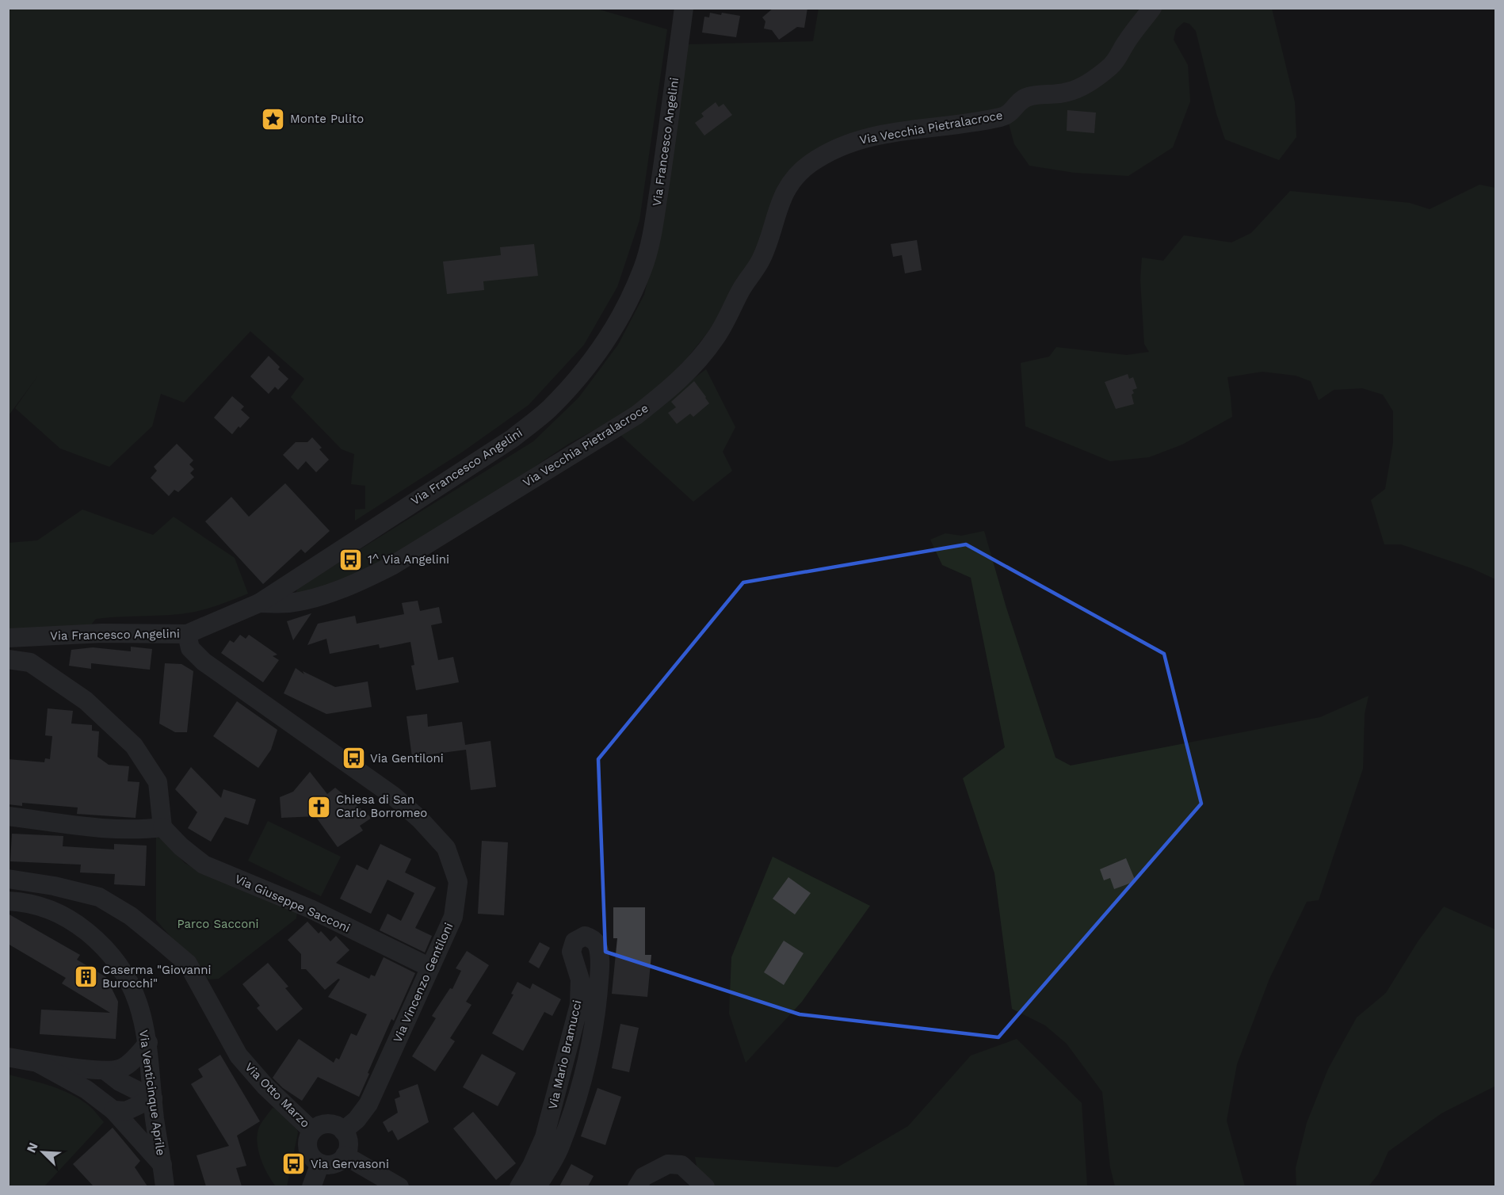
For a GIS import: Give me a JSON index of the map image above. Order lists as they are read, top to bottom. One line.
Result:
{"streets":{"street":["Via Vecchia Pietralacroce","Via Francesco Angelini","Via Giuseppe Sacconi","Via Vincenzo Gentiloni","Via Mario Bramucci","Via Venticinque Aprile","Via Otto Marzo"]},"crossings":[["Via Vecchia Pietralacroce","Via Francesco Angelini"],["Via Francesco Angelini","Via Vincenzo Gentiloni"],["Via Giuseppe Sacconi","Via Vincenzo Gentiloni"],["Via Vincenzo Gentiloni","Via Otto Marzo"]],"parks":["Parco Sacconi"],"places":{"place":["Monte Pulito"],"bus stop":["1^ Via Angelini","Via Gentiloni","Via Gervasoni"],"church":["Chiesa di San Carlo Borromeo"],"building":["Caserma \"Giovanni Burocchi\""]},"north":"top left"}
